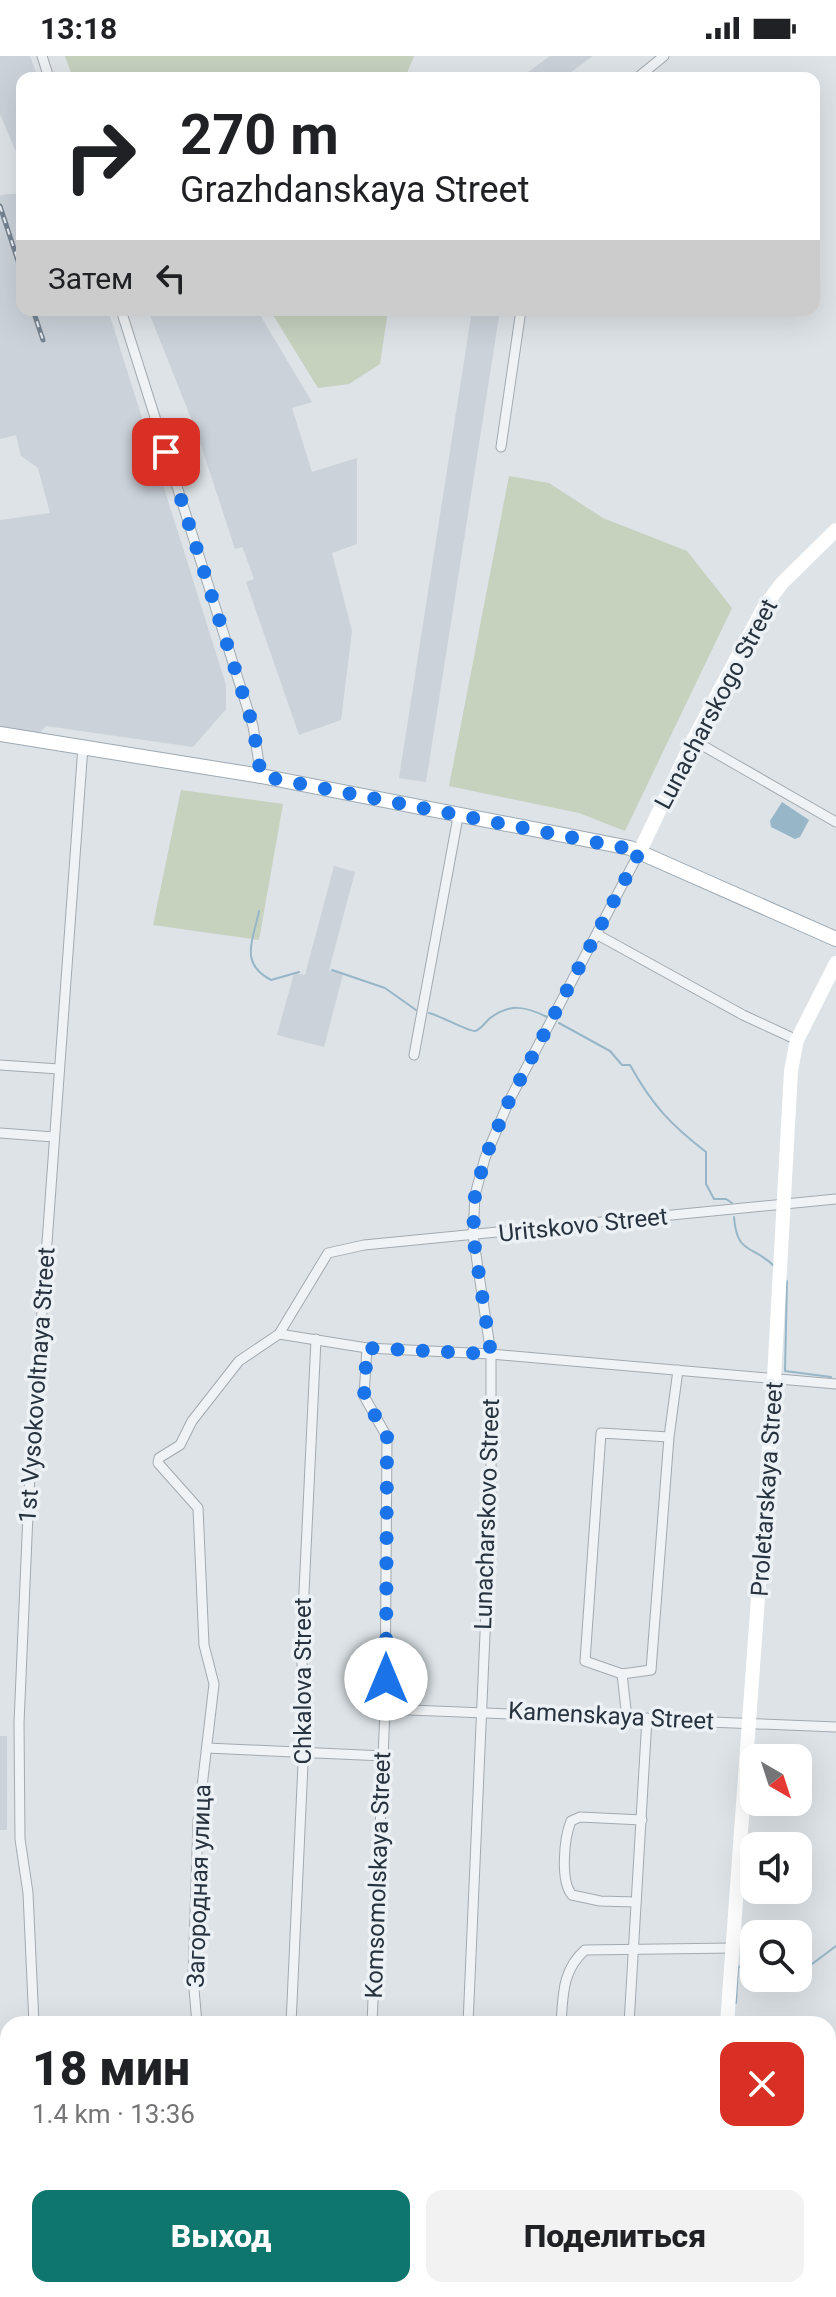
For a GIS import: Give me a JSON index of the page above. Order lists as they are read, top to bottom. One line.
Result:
{"streets":{"main road":["Lunacharskogo Street","Proletarskaya Street"],"street":["Uritskovo Street","1st Vysokovoltnaya Street","Lunacharskovo Street","Chkalova Street","Kamenskaya Street","Komsomolskaya Street","Загородная улица"]},"crossings":[["Lunacharskogo Street","Lunacharskovo Street"],["Uritskovo Street","Proletarskaya Street"],["Uritskovo Street","Lunacharskovo Street"],["Uritskovo Street","Загородная улица"],["Proletarskaya Street","Kamenskaya Street"],["Lunacharskovo Street","Kamenskaya Street"],["Kamenskaya Street","Komsomolskaya Street"]],"north":"bottom right","page":{"status":"13:18","turn":["270 m","Grazhdanskaya Street"],"then":"Затем","heading":["18 мин","1.4 km · 13:36"],"buttons":["Выход","Поделиться"]}}
